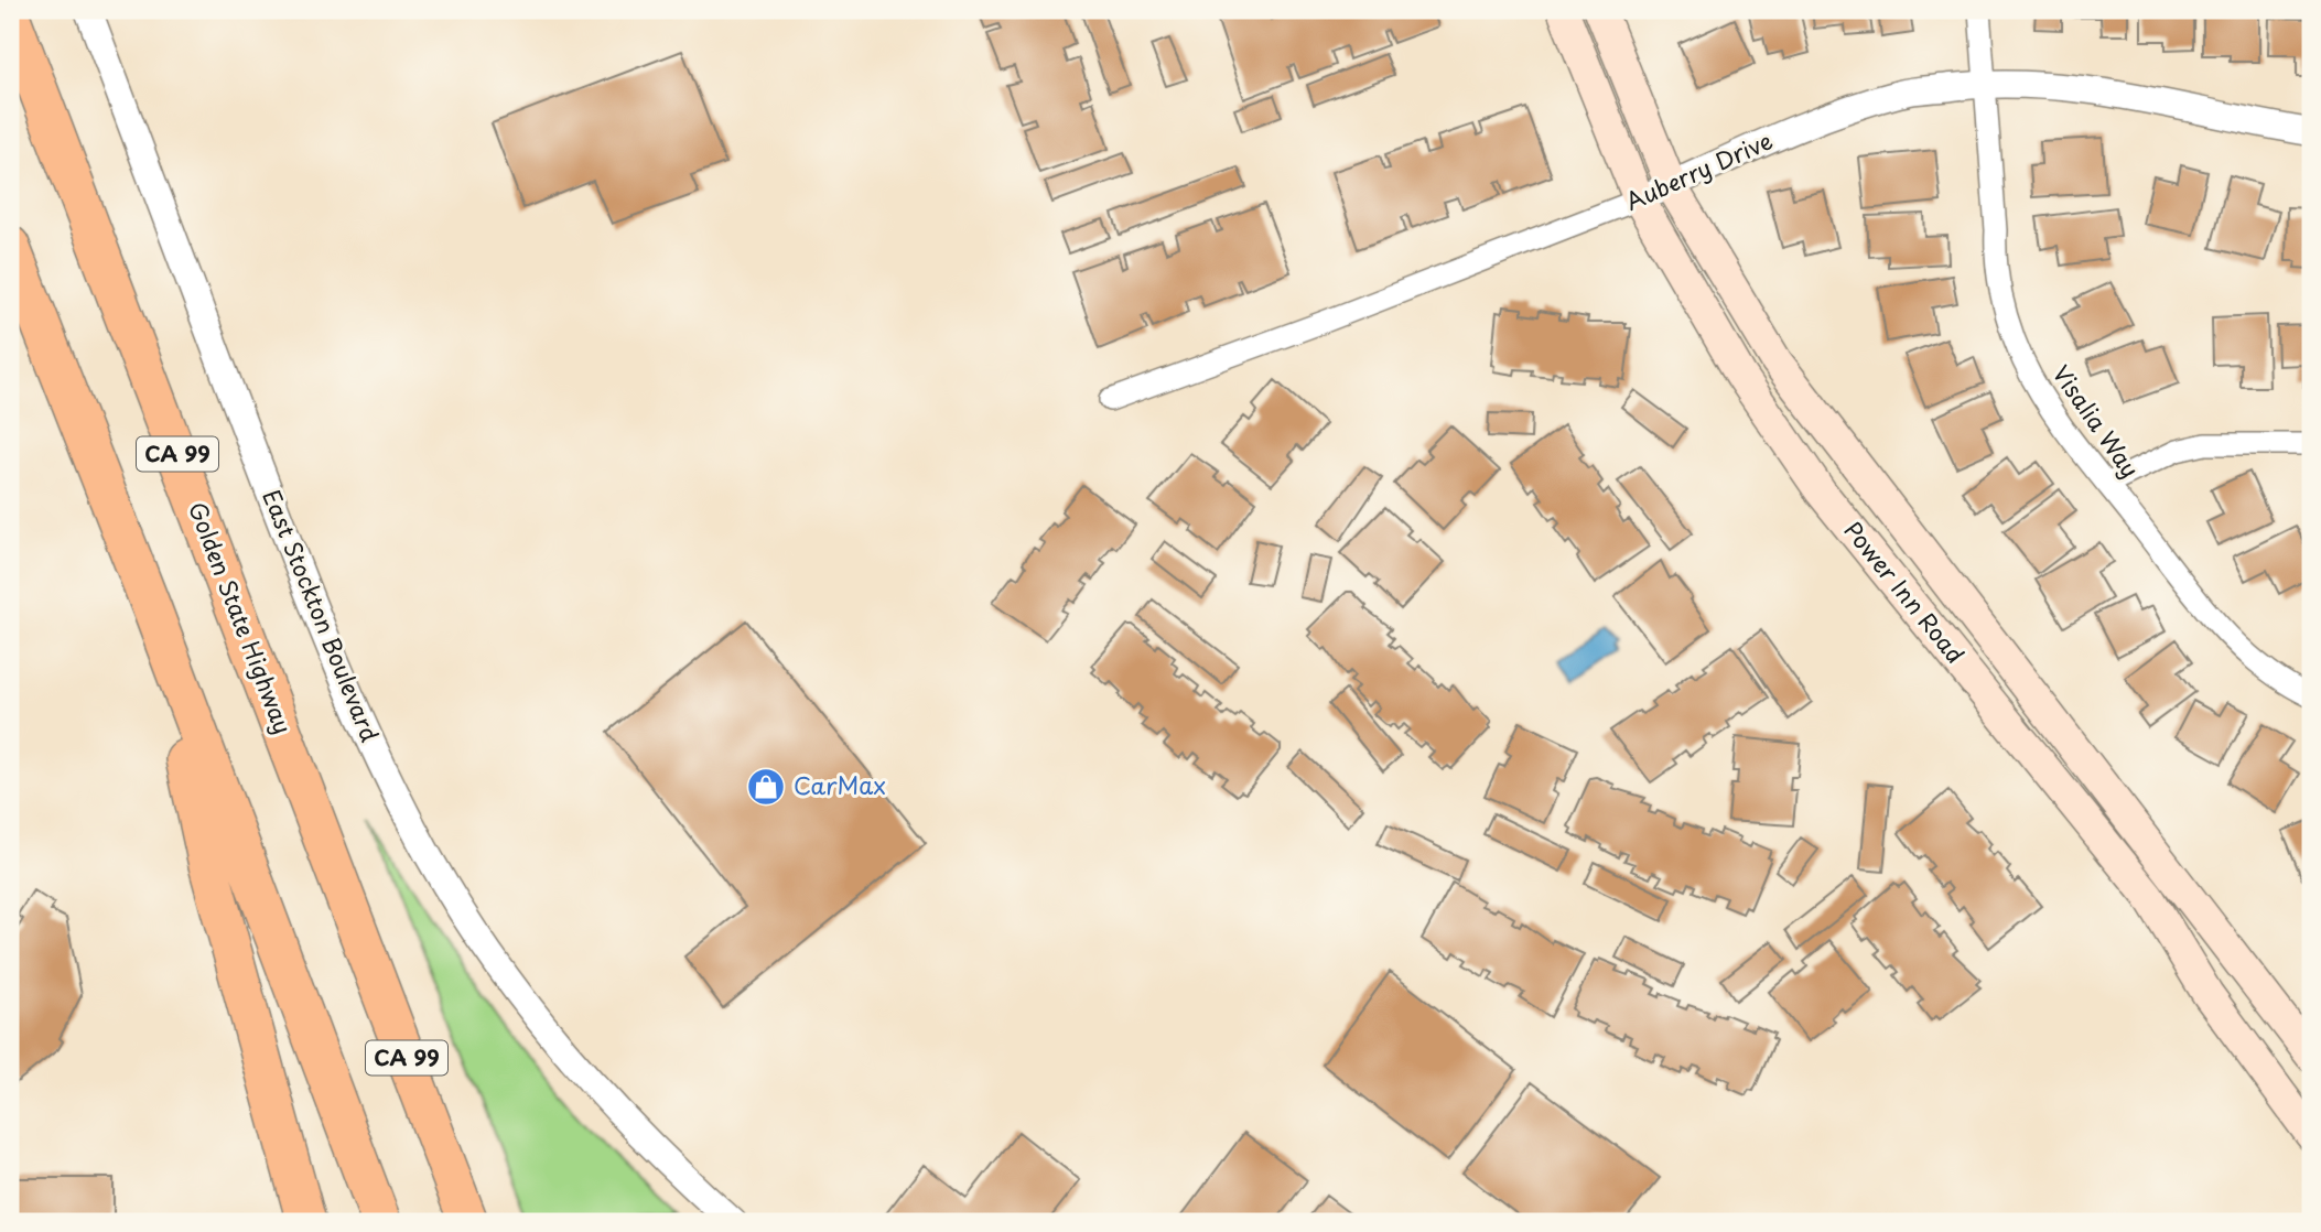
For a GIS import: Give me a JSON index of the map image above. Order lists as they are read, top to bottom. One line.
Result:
{"streets":{"highway":["CA 99","Golden State Highway"],"main road":["Power Inn Road"],"street":["Auberry Drive","Visalia Way","East Stockton Boulevard"]},"crossings":[["Auberry Drive","Visalia Way"],["Auberry Drive","Power Inn Road"]],"places":{"shop":["CarMax"]}}
